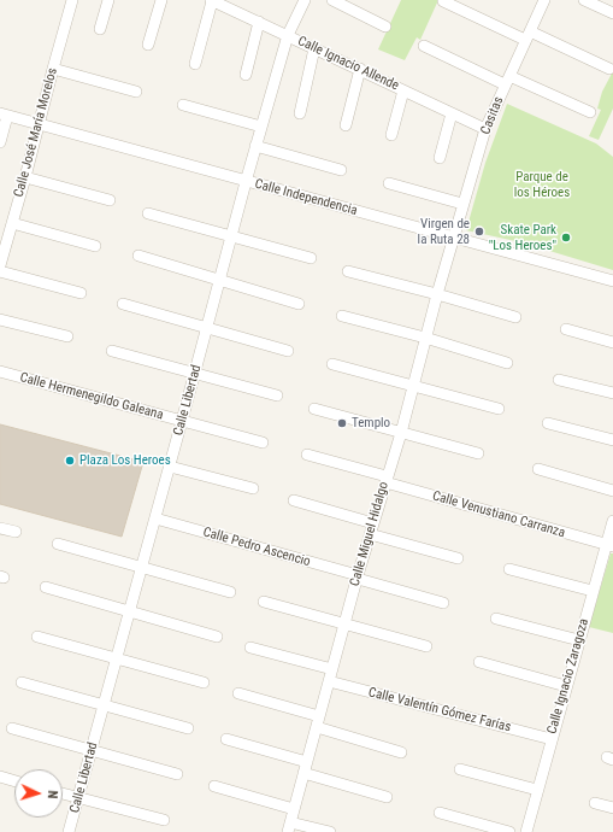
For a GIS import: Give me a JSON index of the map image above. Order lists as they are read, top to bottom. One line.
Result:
{"streets":{"street":["Calle Ignacio Allende","Casitas","Calle José María Morelos","Calle Independencia","Calle Hermenegildo Galeana","Calle Libertad","Calle Venustiano Carranza","Calle Miguel Hidalgo","Calle Pedro Ascencio","Calle Ignacio Zaragoza","Calle Valentín Gómez Farías"]},"crossings":[["Calle Ignacio Allende","Casitas"],["Calle Ignacio Allende","Calle Libertad"],["Casitas","Calle Independencia"],["Casitas","Calle Miguel Hidalgo"],["Calle José María Morelos","Calle Independencia"],["Calle Independencia","Calle Libertad"],["Calle Independencia","Calle Miguel Hidalgo"],["Calle Hermenegildo Galeana","Calle Libertad"],["Calle Libertad","Calle Pedro Ascencio"],["Calle Venustiano Carranza","Calle Miguel Hidalgo"],["Calle Venustiano Carranza","Calle Ignacio Zaragoza"],["Calle Miguel Hidalgo","Calle Pedro Ascencio"],["Calle Miguel Hidalgo","Calle Valentín Gómez Farías"],["Calle Ignacio Zaragoza","Calle Valentín Gómez Farías"]],"parks":["Parque de los Héroes"],"places":["Virgen de la Ruta 28","Skate Park \"Los Heroes\"","Templo","Plaza Los Heroes"],"north":"right"}
